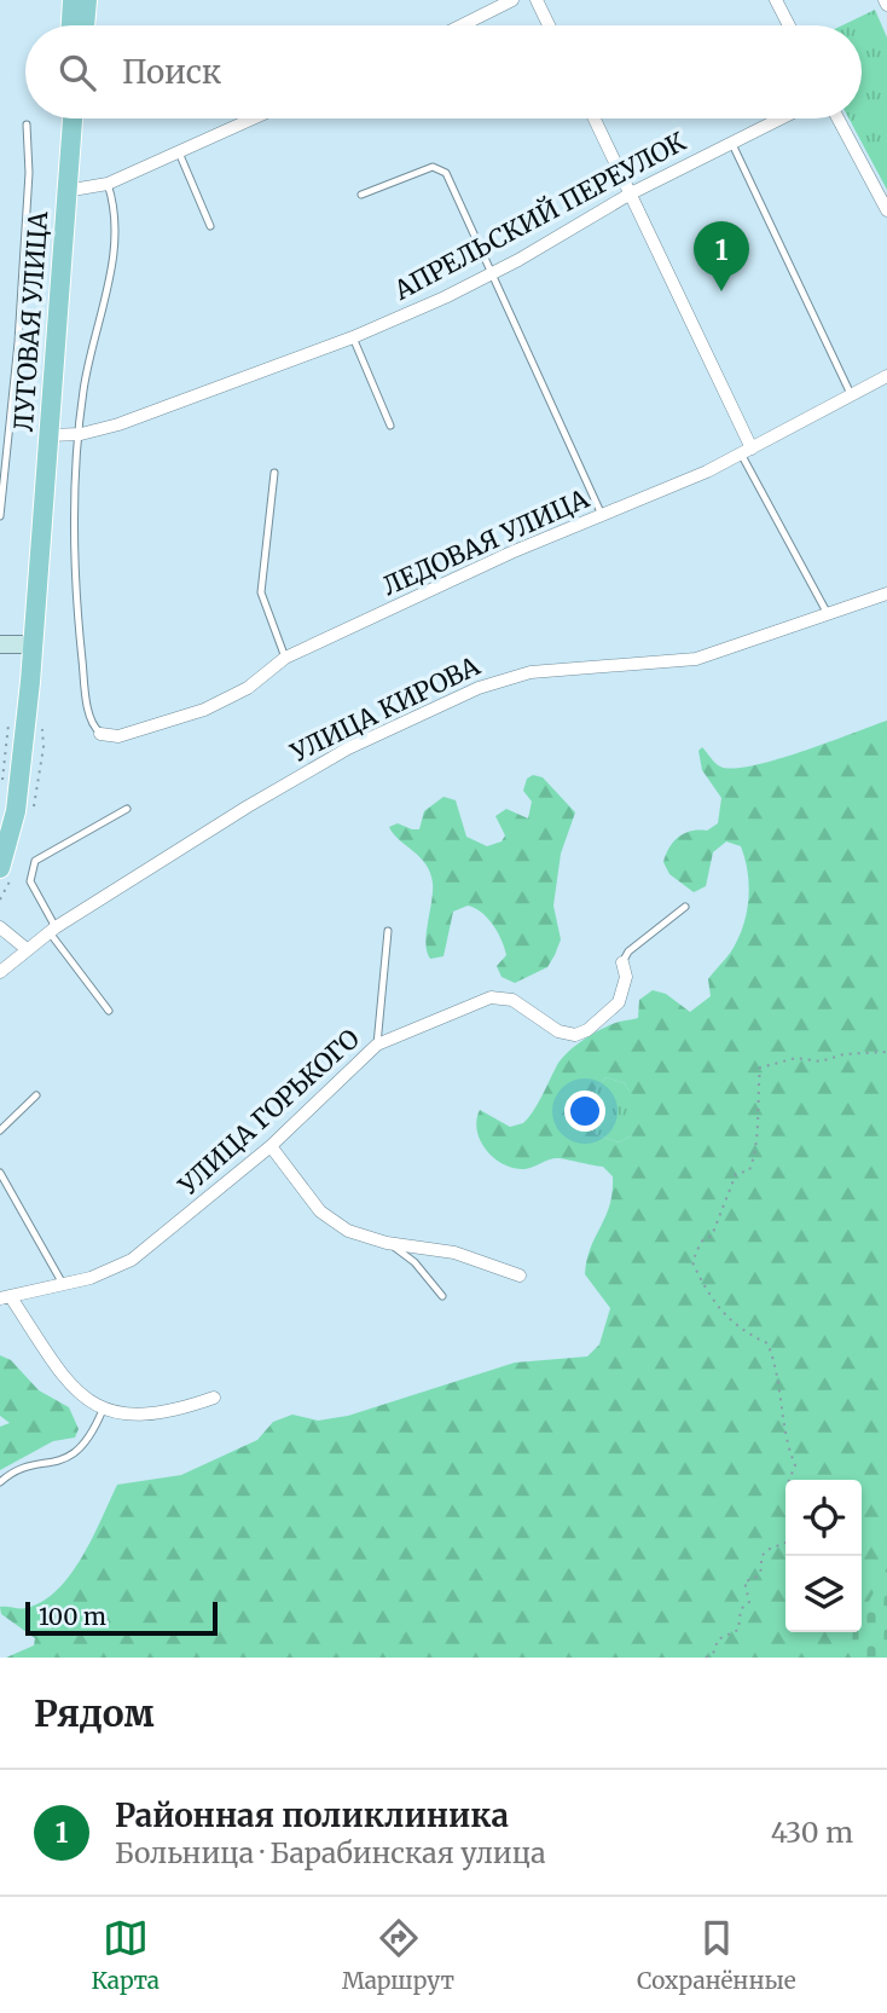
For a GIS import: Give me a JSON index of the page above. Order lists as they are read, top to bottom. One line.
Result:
{"streets":{"main road":["ЛУГОВАЯ УЛИЦА"],"street":["АПРЕЛЬСКИЙ ПЕРЕУЛОК","ЛЕДОВАЯ УЛИЦА","УЛИЦА КИРОВА","УЛИЦА ГОРЬКОГО"]},"crossings":[["АПРЕЛЬСКИЙ ПЕРЕУЛОК","ЛУГОВАЯ УЛИЦА"]],"scale_bar":"100 m","page":{"search":"Поиск","pins":"1","scale":"100 m","heading":"Рядом","list":[{"mark":"1","name":"Районная поликлиника","note":"Больница · Барабинская улица","value":"430 m"}],"nav":["Карта","Маршрут","Сохранённые"]}}
